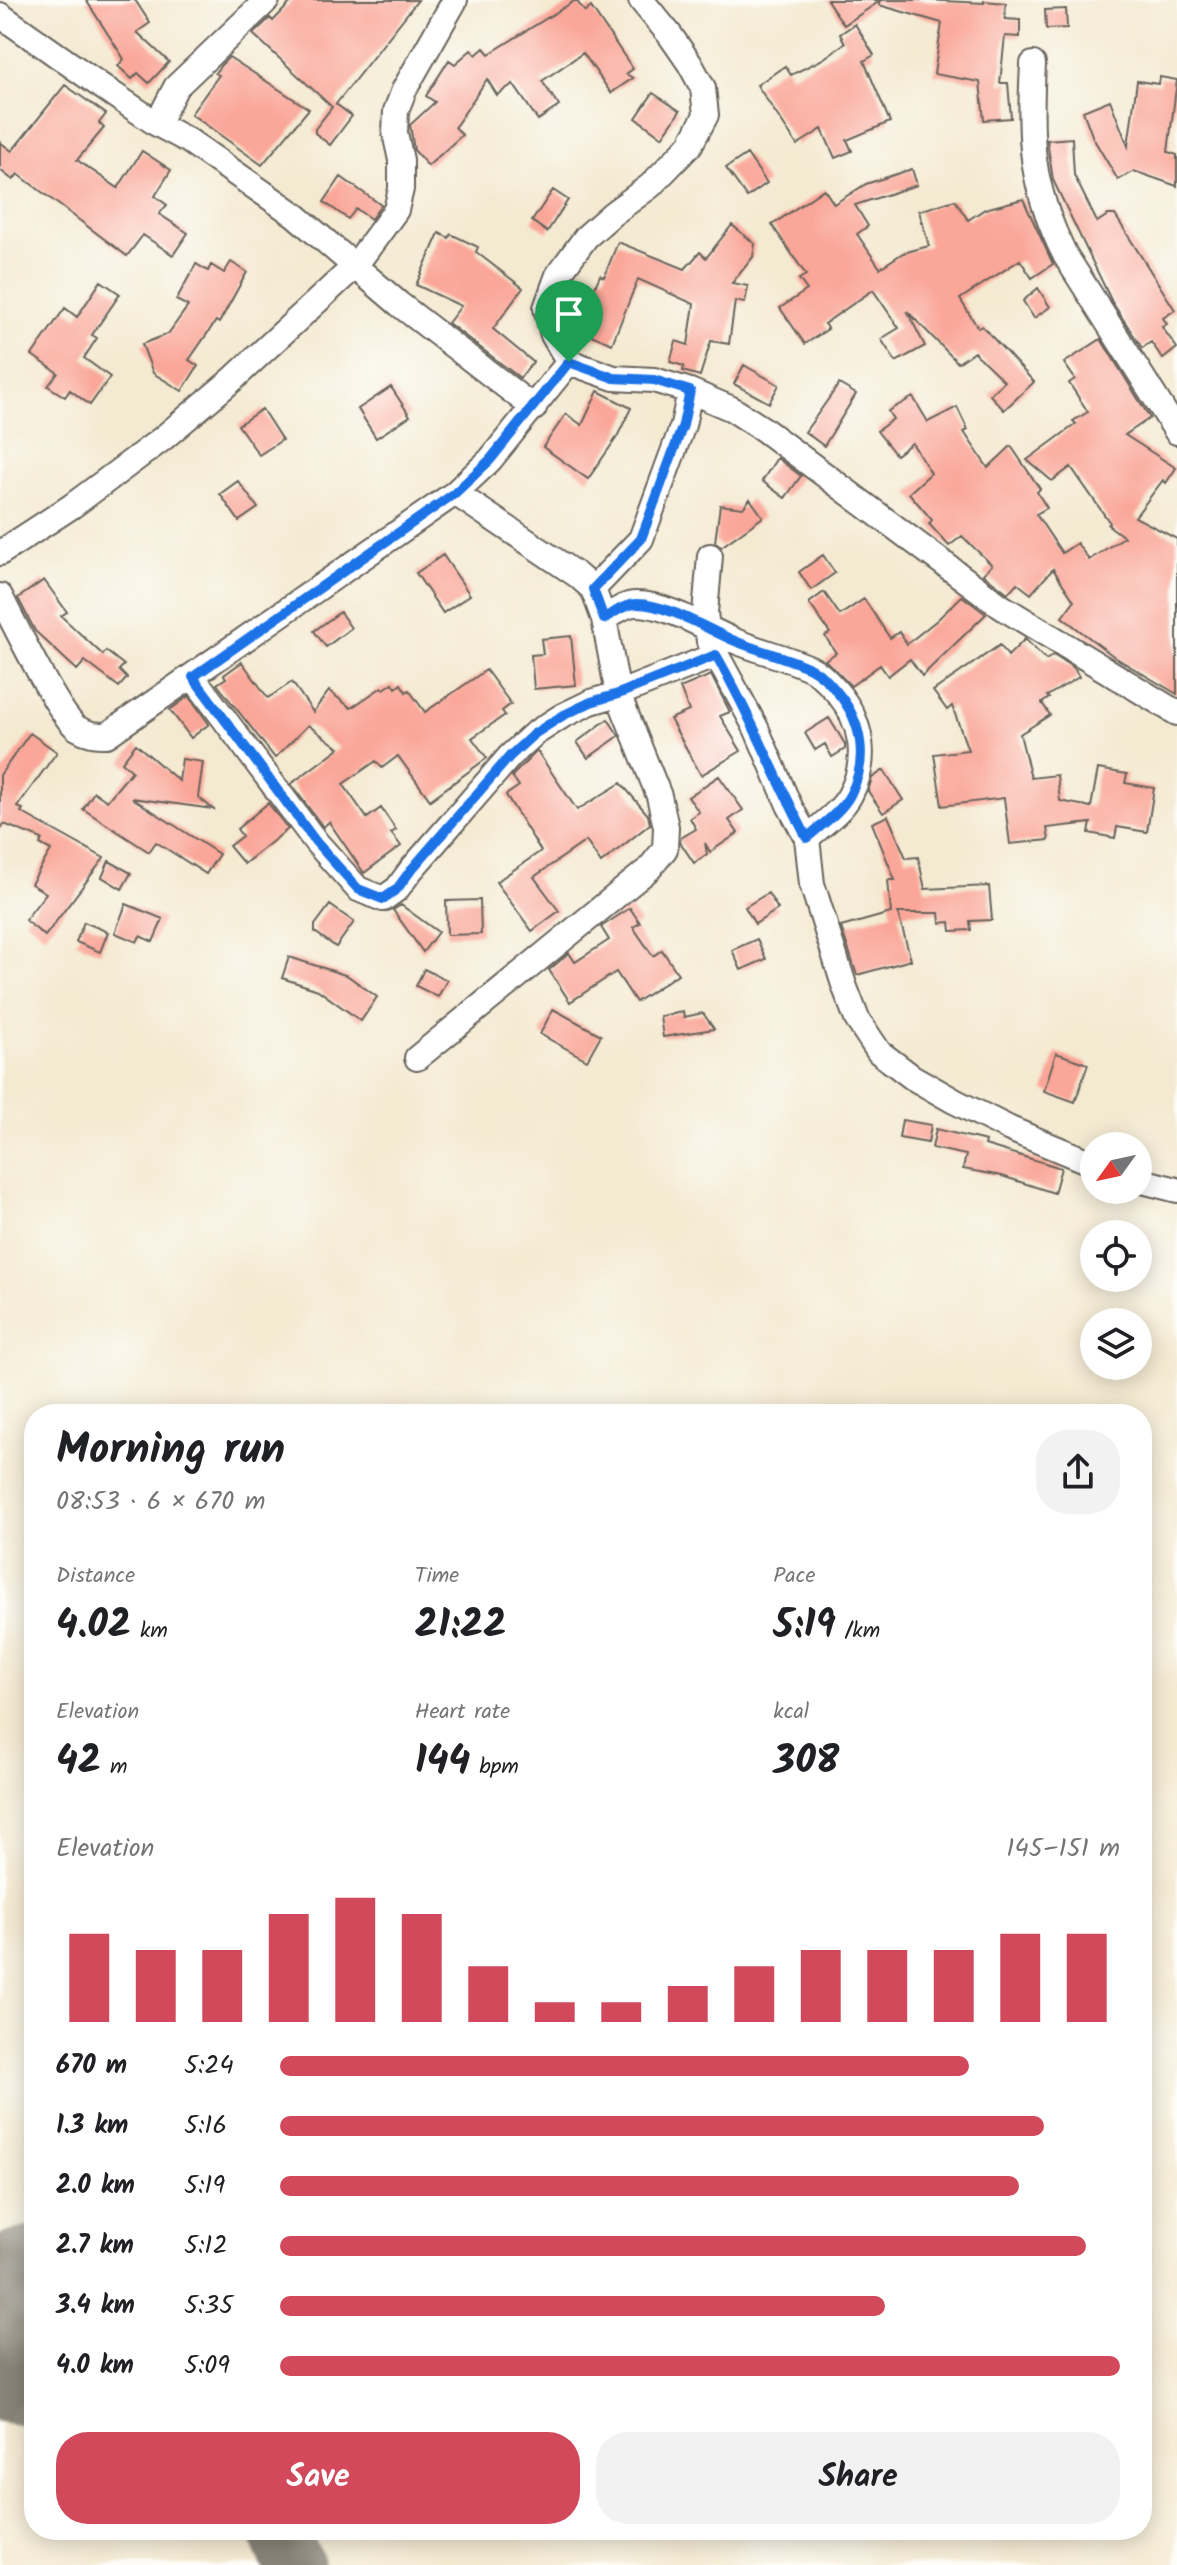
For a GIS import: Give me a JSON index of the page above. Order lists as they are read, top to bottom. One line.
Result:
{"north":"bottom left","page":{"heading":["Morning run","08:53 · 6 × 670 m"],"stats":[["Distance","4.02 km"],["Time","21:22"],["Pace","5:19 /km"],["Elevation","42 m"],["Heart rate","144 bpm"],["kcal","308"]],"chart":["Elevation","145–151 m"],"list":[{"name":"670 m","note":"5:24"},{"name":"1.3 km","note":"5:16"},{"name":"2.0 km","note":"5:19"},{"name":"2.7 km","note":"5:12"},{"name":"3.4 km","note":"5:35"},{"name":"4.0 km","note":"5:09"}],"buttons":["Save","Share"]}}
